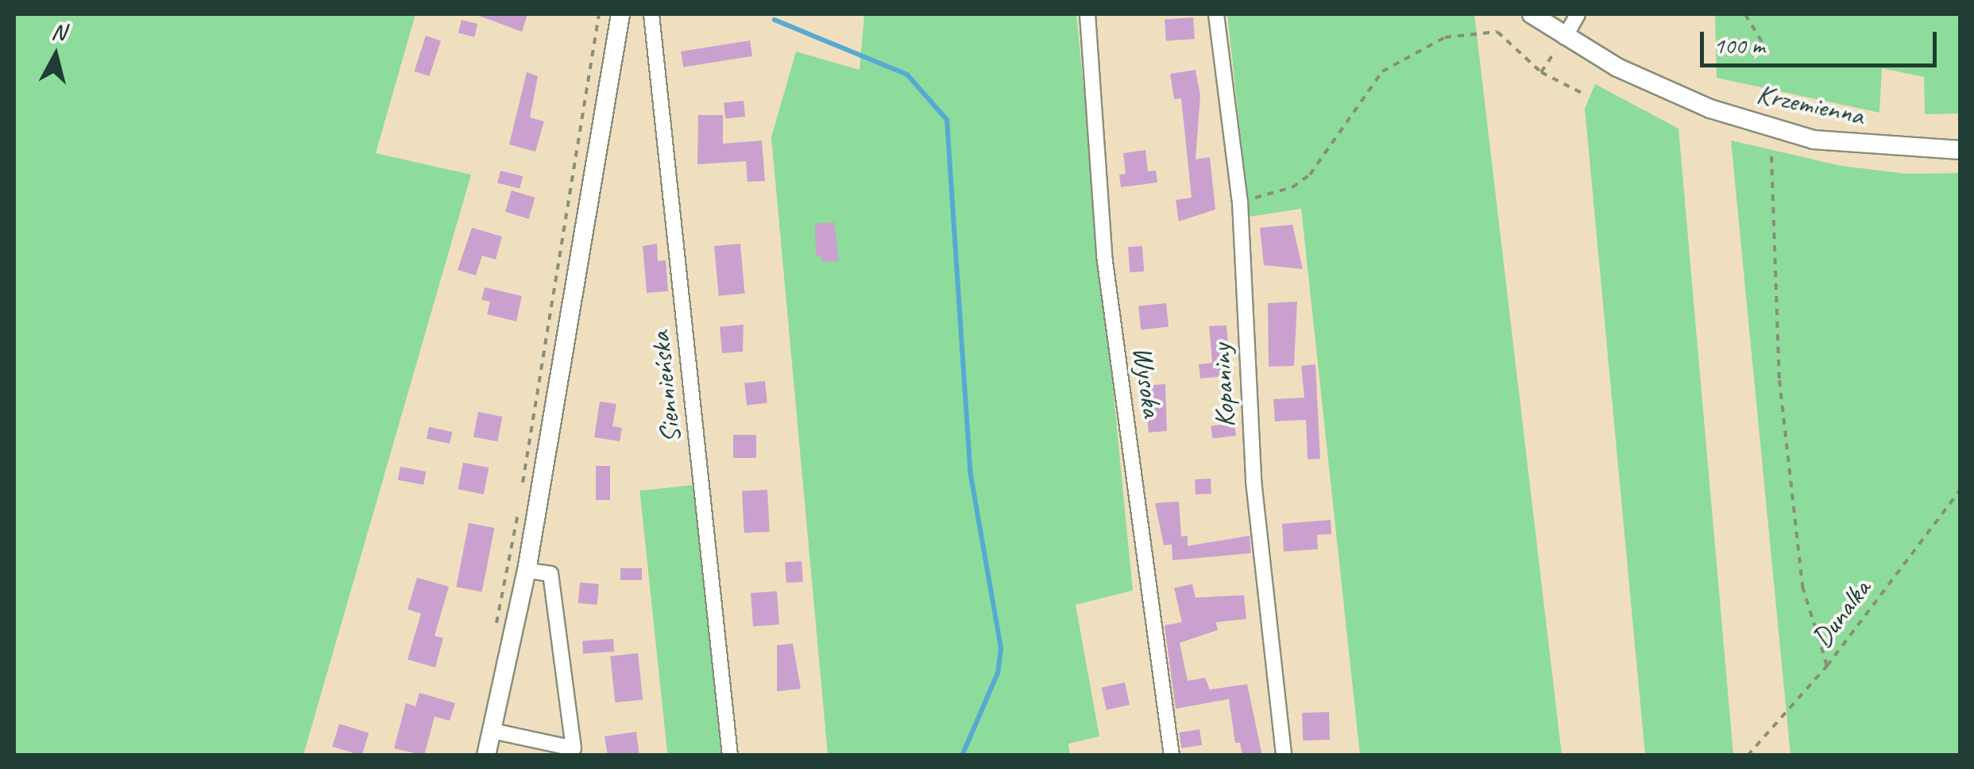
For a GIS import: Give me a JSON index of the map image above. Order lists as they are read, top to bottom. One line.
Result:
{"streets":{"main road":["Krzemienna"],"street":["Wysoka","Kopaniny","Siennieńska"],"path":["Dunalka"]},"scale_bar":"100 m","north":"top"}
